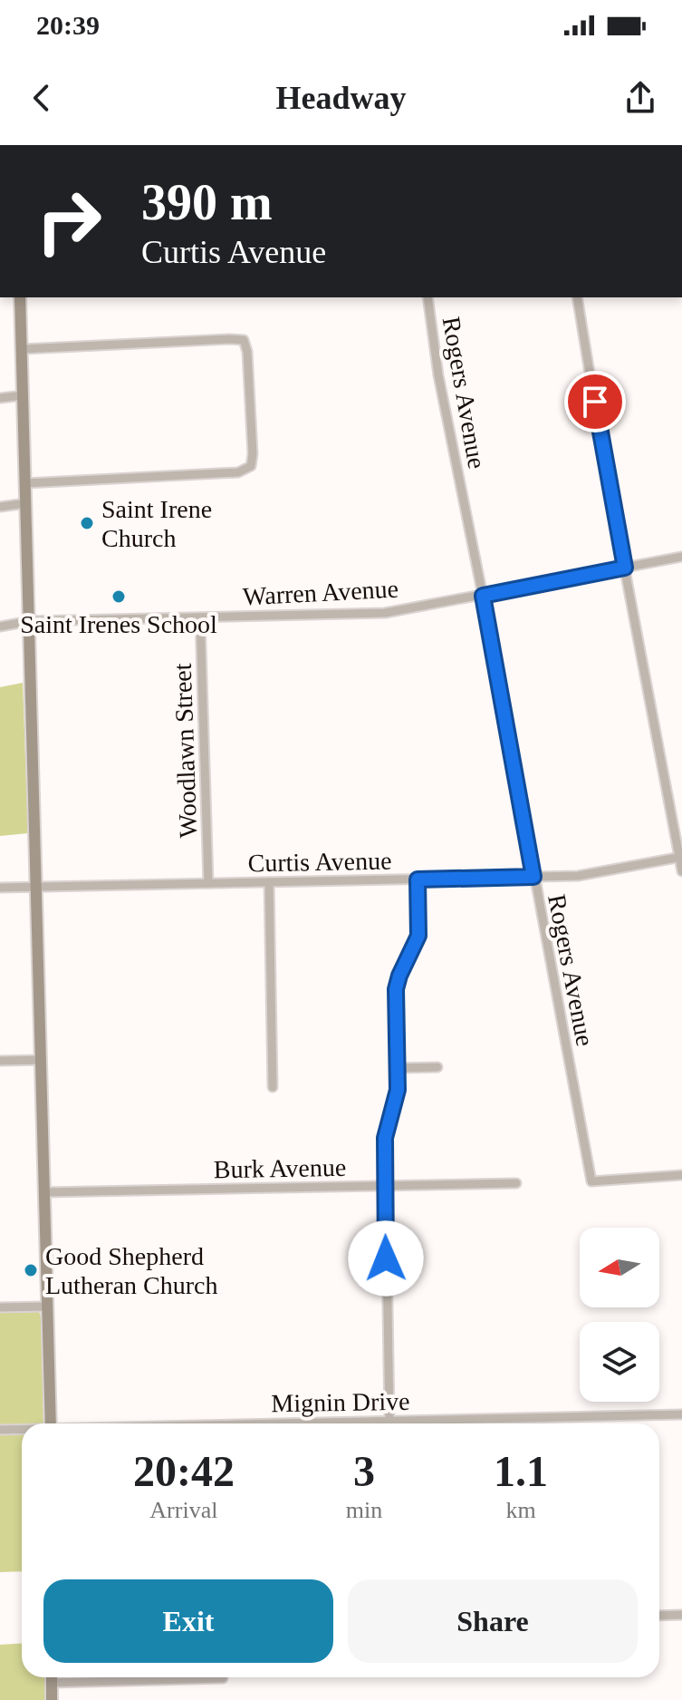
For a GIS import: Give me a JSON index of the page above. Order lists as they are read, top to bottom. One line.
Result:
{"streets":{"street":["Rogers Avenue","Warren Avenue","Woodlawn Street","Curtis Avenue","Burk Avenue","Mignin Drive"]},"crossings":[["Rogers Avenue","Warren Avenue"],["Rogers Avenue","Curtis Avenue"],["Warren Avenue","Woodlawn Street"],["Woodlawn Street","Curtis Avenue"]],"places":["Saint Irene Church","Saint Irenes School","Good Shepherd Lutheran Church"],"north":"left","page":{"status":"20:39","header":"Headway","turn":["390 m","Curtis Avenue"],"eta":["20:42","Arrival","3","min","1.1","km"],"buttons":["Exit","Share"]}}
